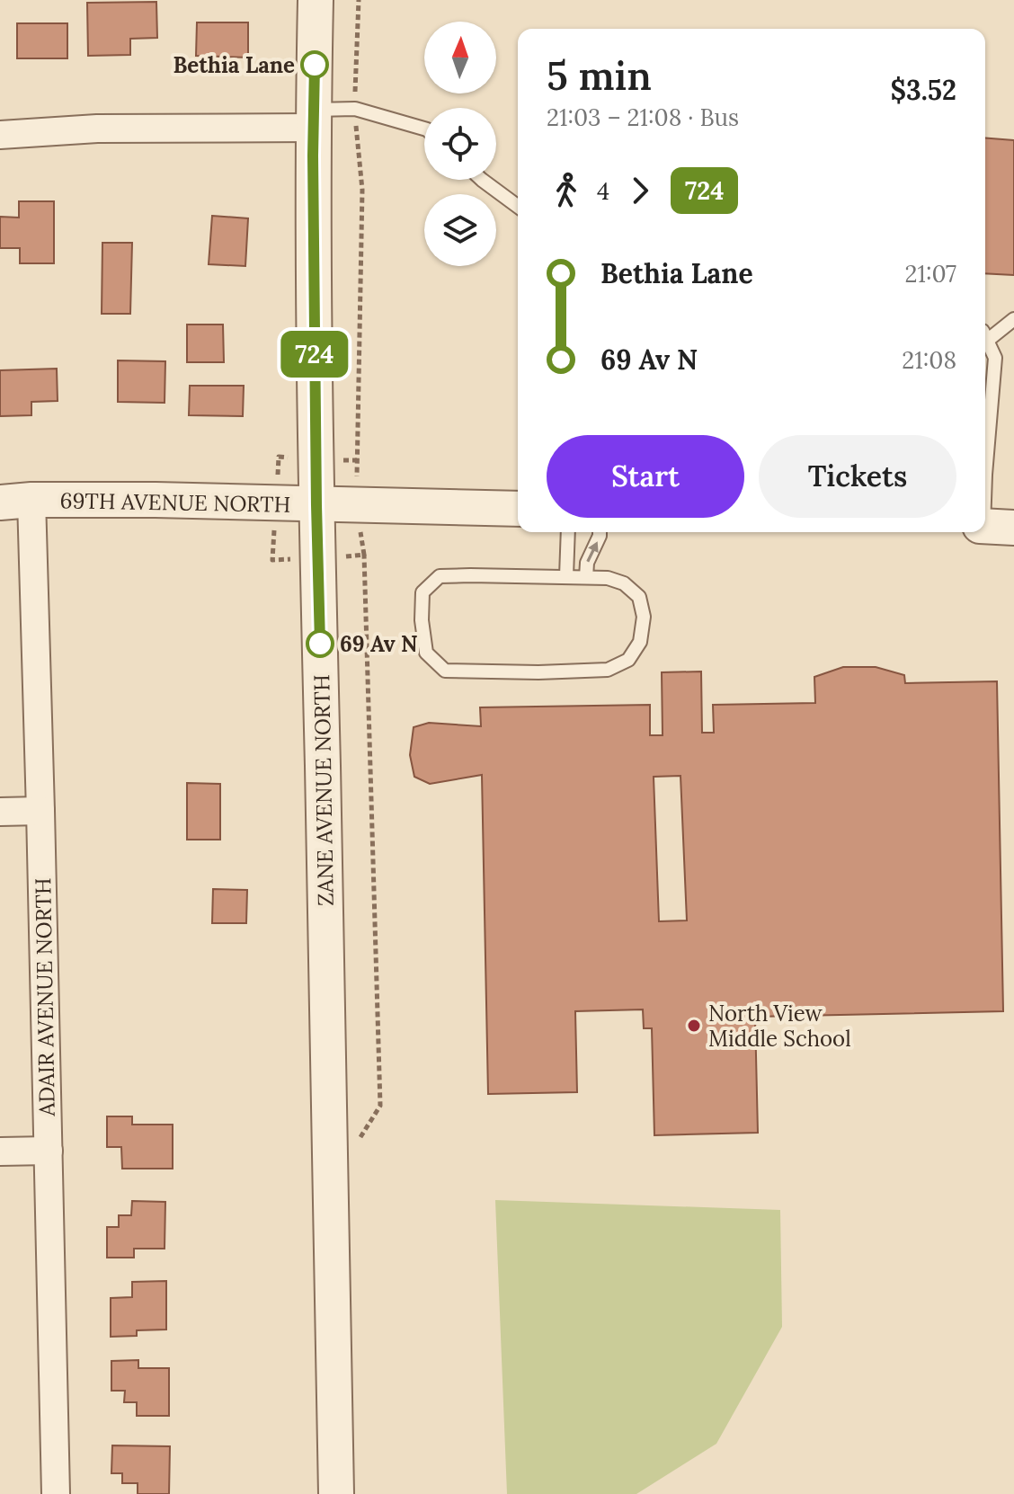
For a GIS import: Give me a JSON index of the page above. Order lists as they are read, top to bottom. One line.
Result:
{"streets":{"street":["69TH AVENUE NORTH","ZANE AVENUE NORTH","ADAIR AVENUE NORTH"]},"crossings":[["69TH AVENUE NORTH","ZANE AVENUE NORTH"],["69TH AVENUE NORTH","ADAIR AVENUE NORTH"]],"places":["Bethia Lane","69 Av N","North View Middle School"],"lines":["bus line 724"],"north":"top","page":{"on_map":"724","heading":["5 min","21:03 – 21:08 · Bus","$3.52"],"legs":["4","724"],"list":[{"name":"Bethia Lane","value":"21:07"},{"name":"69 Av N","value":"21:08"}],"buttons":["Start","Tickets"]}}
